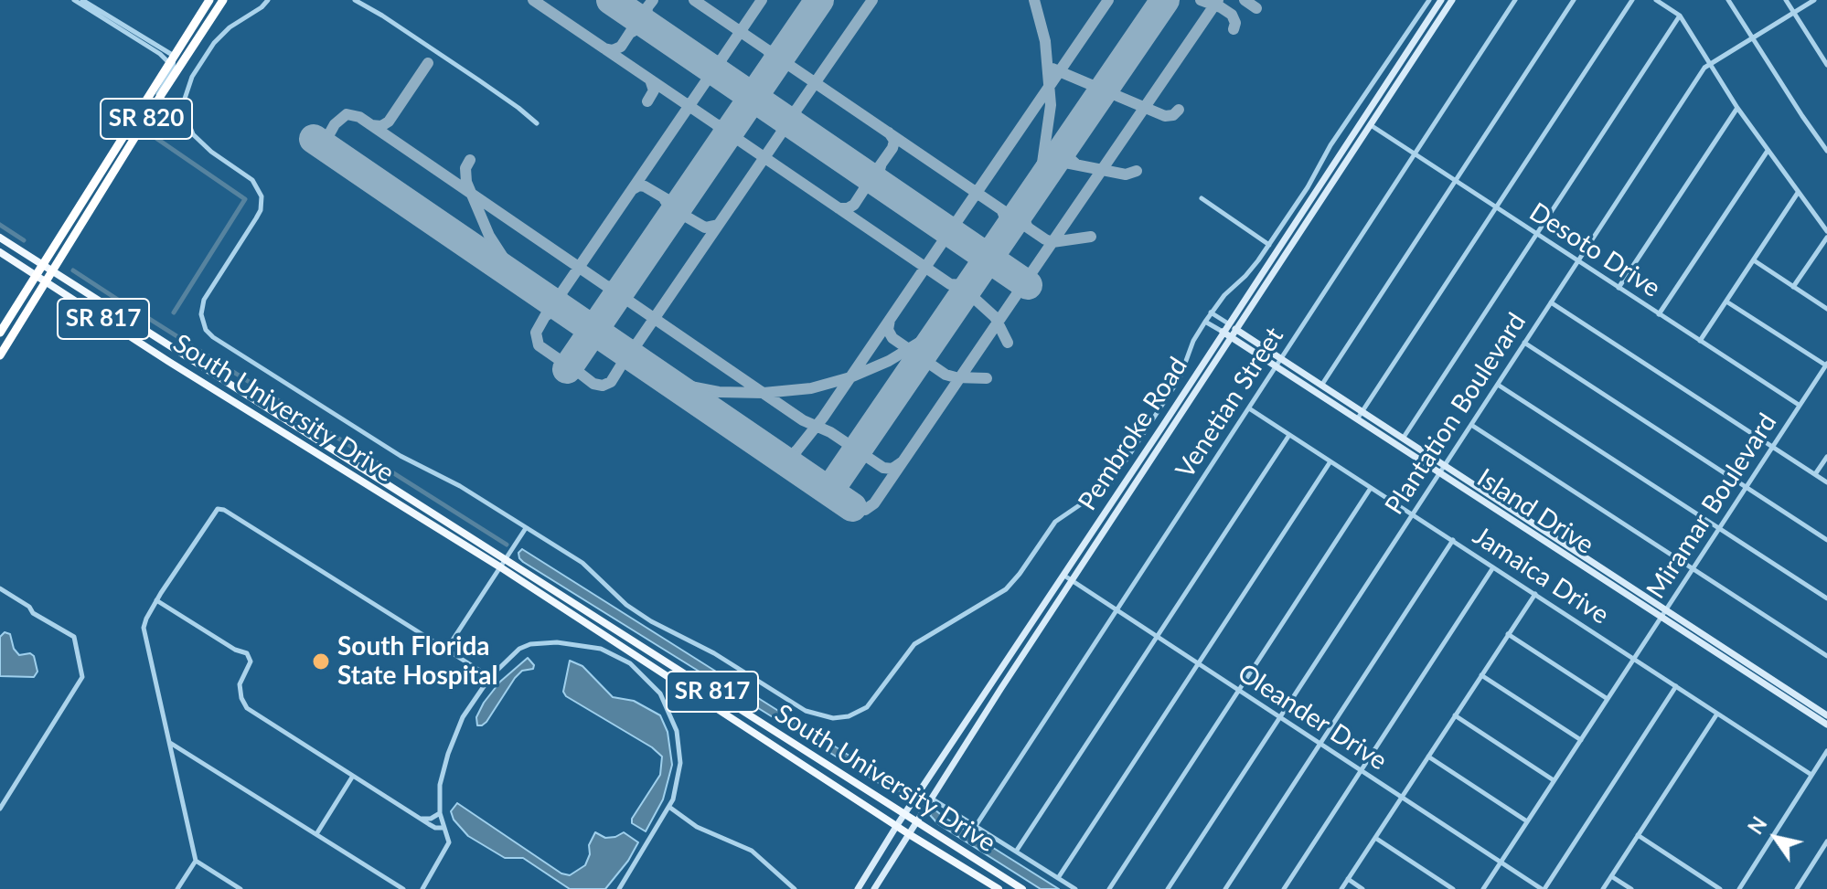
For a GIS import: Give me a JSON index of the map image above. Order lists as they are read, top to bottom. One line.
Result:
{"streets":{"highway":["SR 820"],"main road":["SR 817","South University Drive","Pembroke Road","Island Drive"],"street":["Desoto Drive","Venetian Street","Plantation Boulevard","Miramar Boulevard","Jamaica Drive","Oleander Drive"]},"crossings":[["SR 820","SR 817"],["SR 820","South University Drive"],["Desoto Drive","Venetian Street"],["Desoto Drive","Plantation Boulevard"],["Desoto Drive","Pembroke Road"],["Desoto Drive","Miramar Boulevard"],["SR 817","South University Drive"],["Venetian Street","Island Drive"],["Venetian Street","Jamaica Drive"],["Venetian Street","Oleander Drive"],["South University Drive","Pembroke Road"],["Plantation Boulevard","Island Drive"],["Plantation Boulevard","Jamaica Drive"],["Plantation Boulevard","Oleander Drive"],["Pembroke Road","Island Drive"],["Pembroke Road","Oleander Drive"],["Miramar Boulevard","Island Drive"],["Miramar Boulevard","Jamaica Drive"],["Miramar Boulevard","Oleander Drive"]],"places":["South Florida State Hospital"],"north":"top left"}
